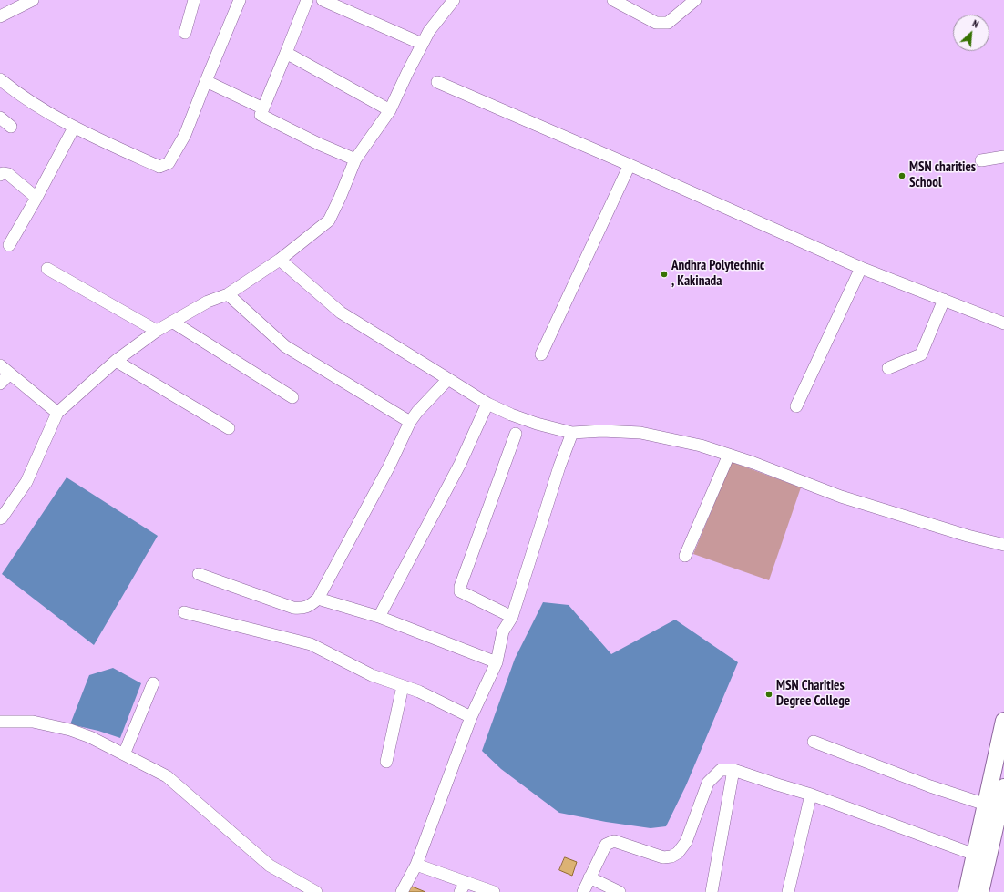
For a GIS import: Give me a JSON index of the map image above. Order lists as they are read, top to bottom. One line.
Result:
{"places":["MSN charities School","Andhra Polytechnic , Kakinada","MSN Charities Degree College"],"north":"top right"}
